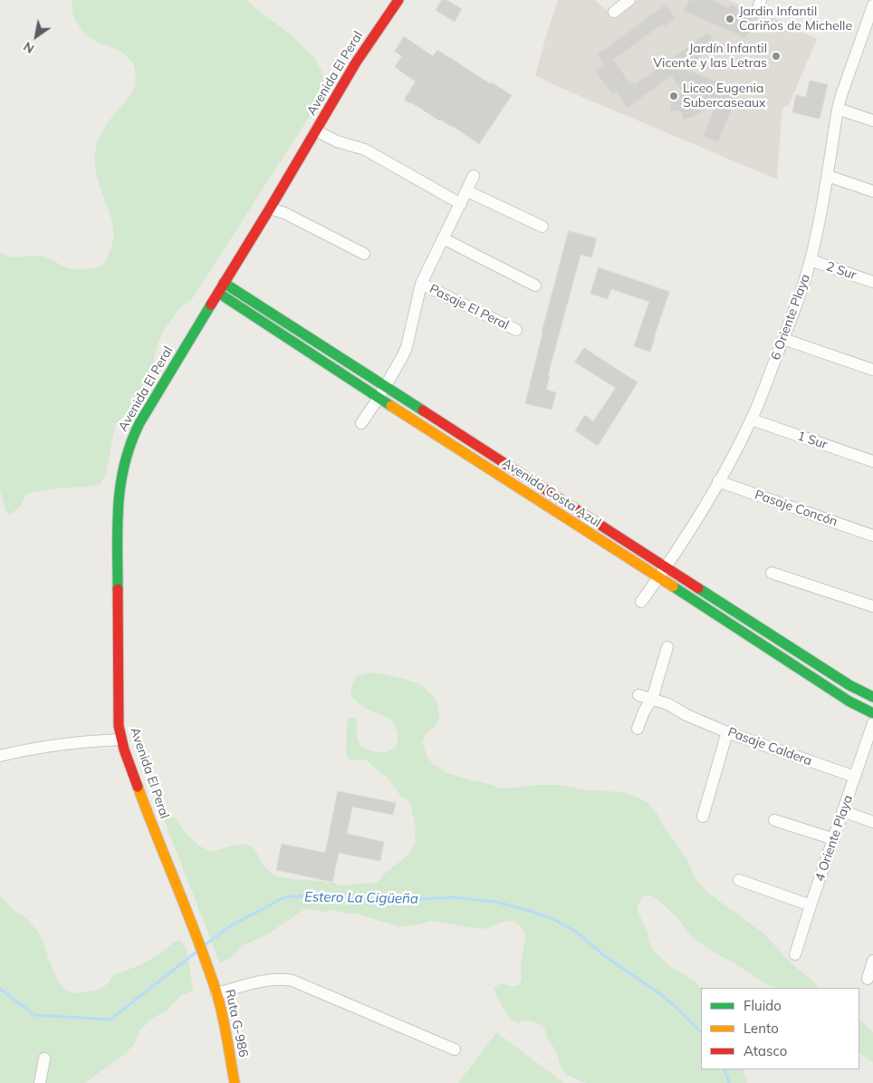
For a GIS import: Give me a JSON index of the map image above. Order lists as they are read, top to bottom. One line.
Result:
{"streets":{"street":["Avenida El Peral","2 Sur","Pasaje El Peral","6 Oriente Playa","1 Sur","Avenida Costa Azul","Pasaje Concón","Pasaje Caldera","4 Oriente Playa","Ruta G-986"]},"crossings":[["Avenida El Peral","Avenida Costa Azul"],["Avenida El Peral","Ruta G-986"],["2 Sur","6 Oriente Playa"],["6 Oriente Playa","1 Sur"],["6 Oriente Playa","Avenida Costa Azul"],["6 Oriente Playa","Pasaje Concón"],["Pasaje Caldera","4 Oriente Playa"]],"water":["Estero La Cigüeña"],"places":["Jardin Infantil Cariños de Michelle","Jardín Infantil Vicente y las Letras","Liceo Eugenia Subercaseaux"],"legend":["Fluido","Lento","Atasco"],"north":"bottom left"}
